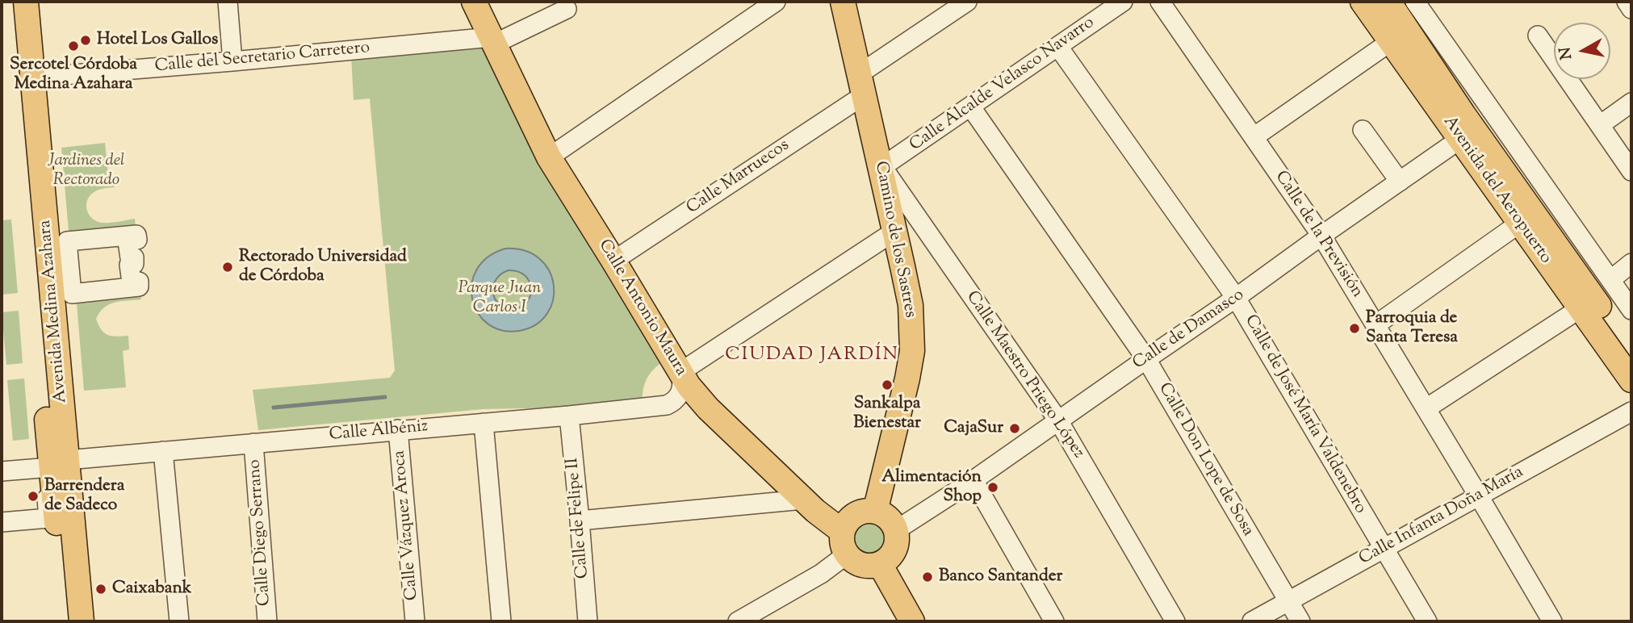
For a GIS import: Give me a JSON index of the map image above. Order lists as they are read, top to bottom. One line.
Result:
{"streets":{"main road":["Avenida del Aeropuerto","Camino de los Sastres","Calle Antonio Maura","Avenida Medina Azahara"],"street":["Calle del Secretario Carretero","Calle Alcalde Velasco Navarro","Calle Marruecos","Calle de la Previsión","Calle de Damasco","Calle Maestro Priego López","Calle de José María Valdenebro","Calle Albéniz","Calle Don Lope de Sosa","Calle Infanta Doña María","Calle de Felipe II","Calle Vázquez Aroca","Calle Diego Serrano"]},"crossings":[["Calle del Secretario Carretero","Calle Antonio Maura"],["Calle del Secretario Carretero","Avenida Medina Azahara"],["Calle Alcalde Velasco Navarro","Camino de los Sastres"],["Calle Alcalde Velasco Navarro","Calle Maestro Priego López"],["Calle Alcalde Velasco Navarro","Calle de José María Valdenebro"],["Calle Alcalde Velasco Navarro","Calle Don Lope de Sosa"],["Calle Marruecos","Camino de los Sastres"],["Calle Marruecos","Calle Antonio Maura"],["Avenida del Aeropuerto","Calle de Damasco"],["Calle de la Previsión","Calle de Damasco"],["Calle de la Previsión","Calle Infanta Doña María"],["Camino de los Sastres","Calle Antonio Maura"],["Camino de los Sastres","Calle de Damasco"],["Camino de los Sastres","Calle Maestro Priego López"],["Calle Antonio Maura","Calle de Damasco"],["Calle Antonio Maura","Calle Albéniz"],["Avenida Medina Azahara","Calle Albéniz"],["Calle de Damasco","Calle Maestro Priego López"],["Calle de Damasco","Calle de José María Valdenebro"],["Calle de Damasco","Calle Don Lope de Sosa"],["Calle de José María Valdenebro","Calle Infanta Doña María"],["Calle Albéniz","Calle de Felipe II"],["Calle Albéniz","Calle Vázquez Aroca"],["Calle Albéniz","Calle Diego Serrano"],["Calle Don Lope de Sosa","Calle Infanta Doña María"]],"districts":["CIUDAD JARDÍN"],"parks":["Jardines del Rectorado","Parque Juan Carlos I"],"places":["Hotel Los Gallos","Sercotel Córdoba Medina Azahara","Rectorado Universidad de Córdoba","Parroquia de Santa Teresa","Sankalpa Bienestar","CajaSur","Alimentación Shop","Barrendera de Sadeco","Banco Santander","Caixabank"],"north":"left"}
